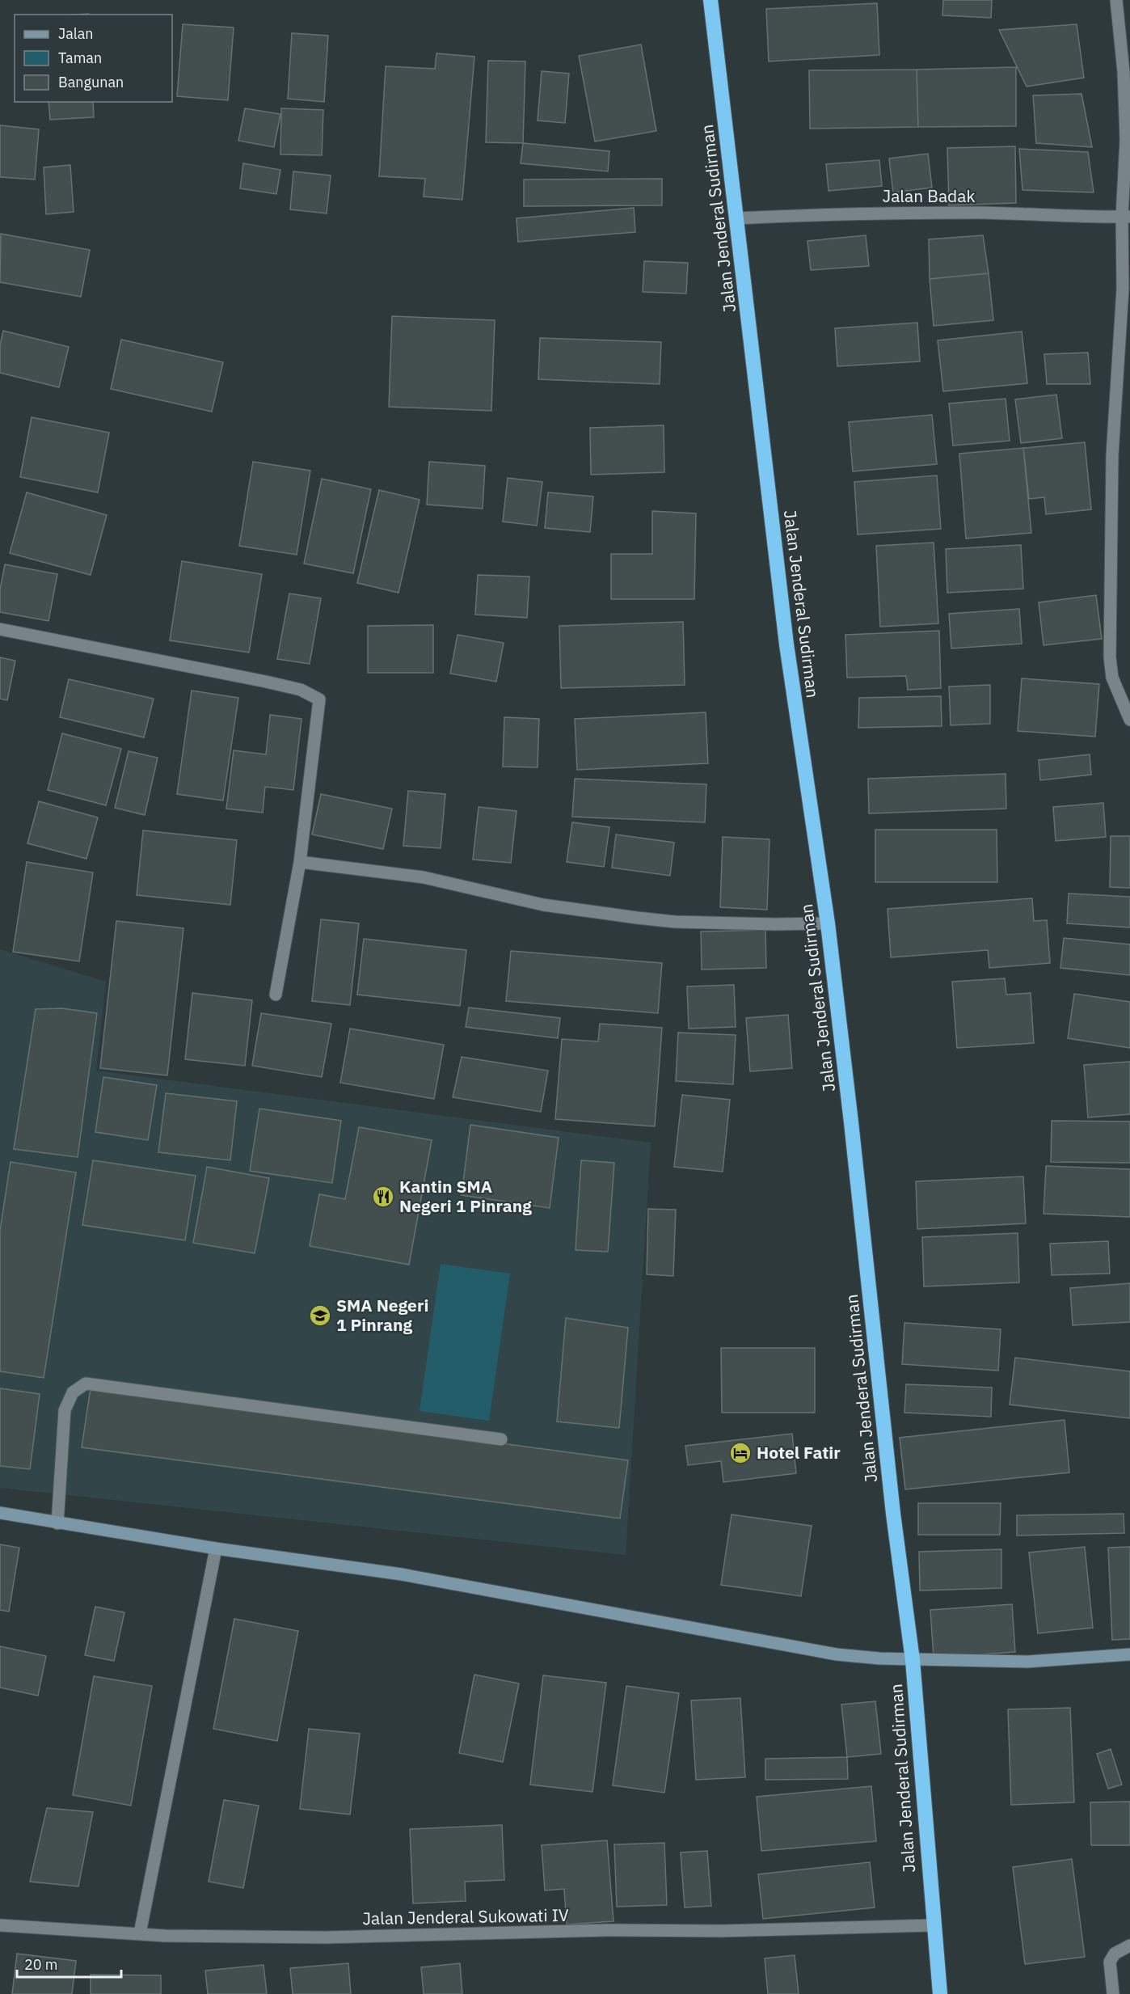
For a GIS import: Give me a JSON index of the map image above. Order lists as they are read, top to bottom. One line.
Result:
{"streets":{"highway":["Jalan Jenderal Sudirman"],"street":["Jalan Badak","Jalan Jenderal Sukowati IV"]},"crossings":[["Jalan Badak","Jalan Jenderal Sudirman"],["Jalan Jenderal Sudirman","Jalan Jenderal Sukowati IV"]],"places":{"restaurant":["Kantin SMA Negeri 1 Pinrang"],"school or university":["SMA Negeri 1 Pinrang"],"hotel":["Hotel Fatir"]},"legend":["Jalan","Taman","Bangunan"],"scale_bar":"20 m"}
